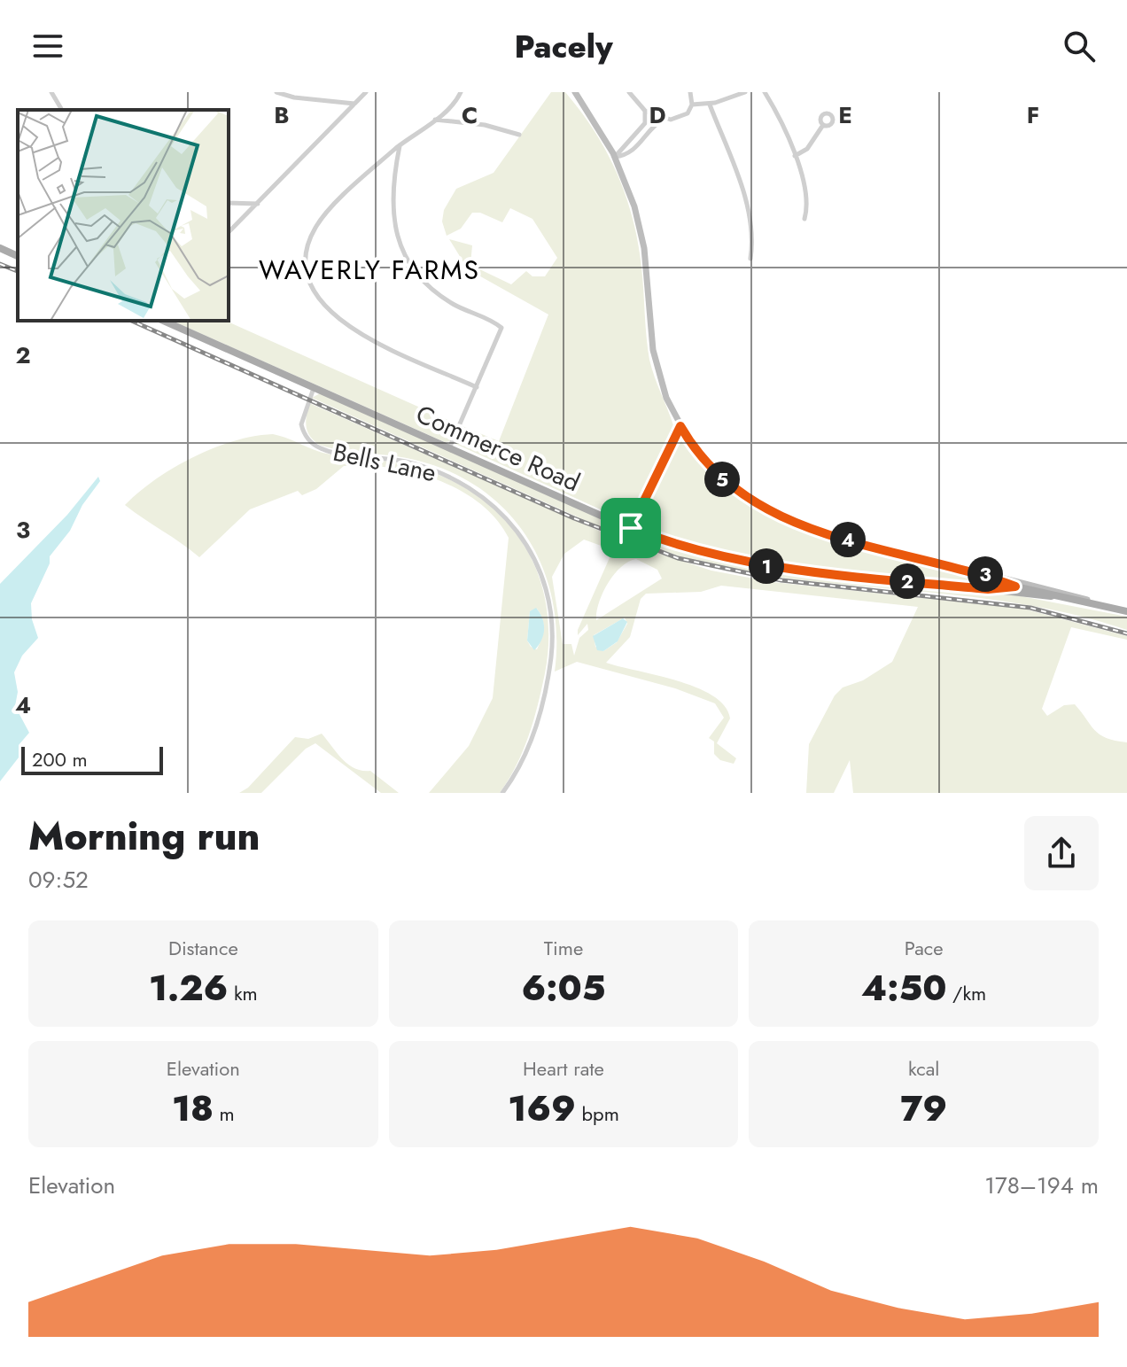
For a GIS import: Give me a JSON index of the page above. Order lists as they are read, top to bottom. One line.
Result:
{"streets":{"main road":["Commerce Road"],"street":["Bells Lane"]},"crossings":[["Commerce Road","Bells Lane"]],"districts":["WAVERLY FARMS"],"scale_bar":"200 m","page":{"header":"Pacely","pins":["5","4","1","3","2"],"scale":"200 m","heading":["Morning run","09:52"],"stats":[["Distance","1.26 km"],["Time","6:05"],["Pace","4:50 /km"],["Elevation","18 m"],["Heart rate","169 bpm"],["kcal","79"]],"chart":["Elevation","178–194 m"]},"grid":{"columns":["B","C","D","E","F"],"rows":["2","3","4"]}}
